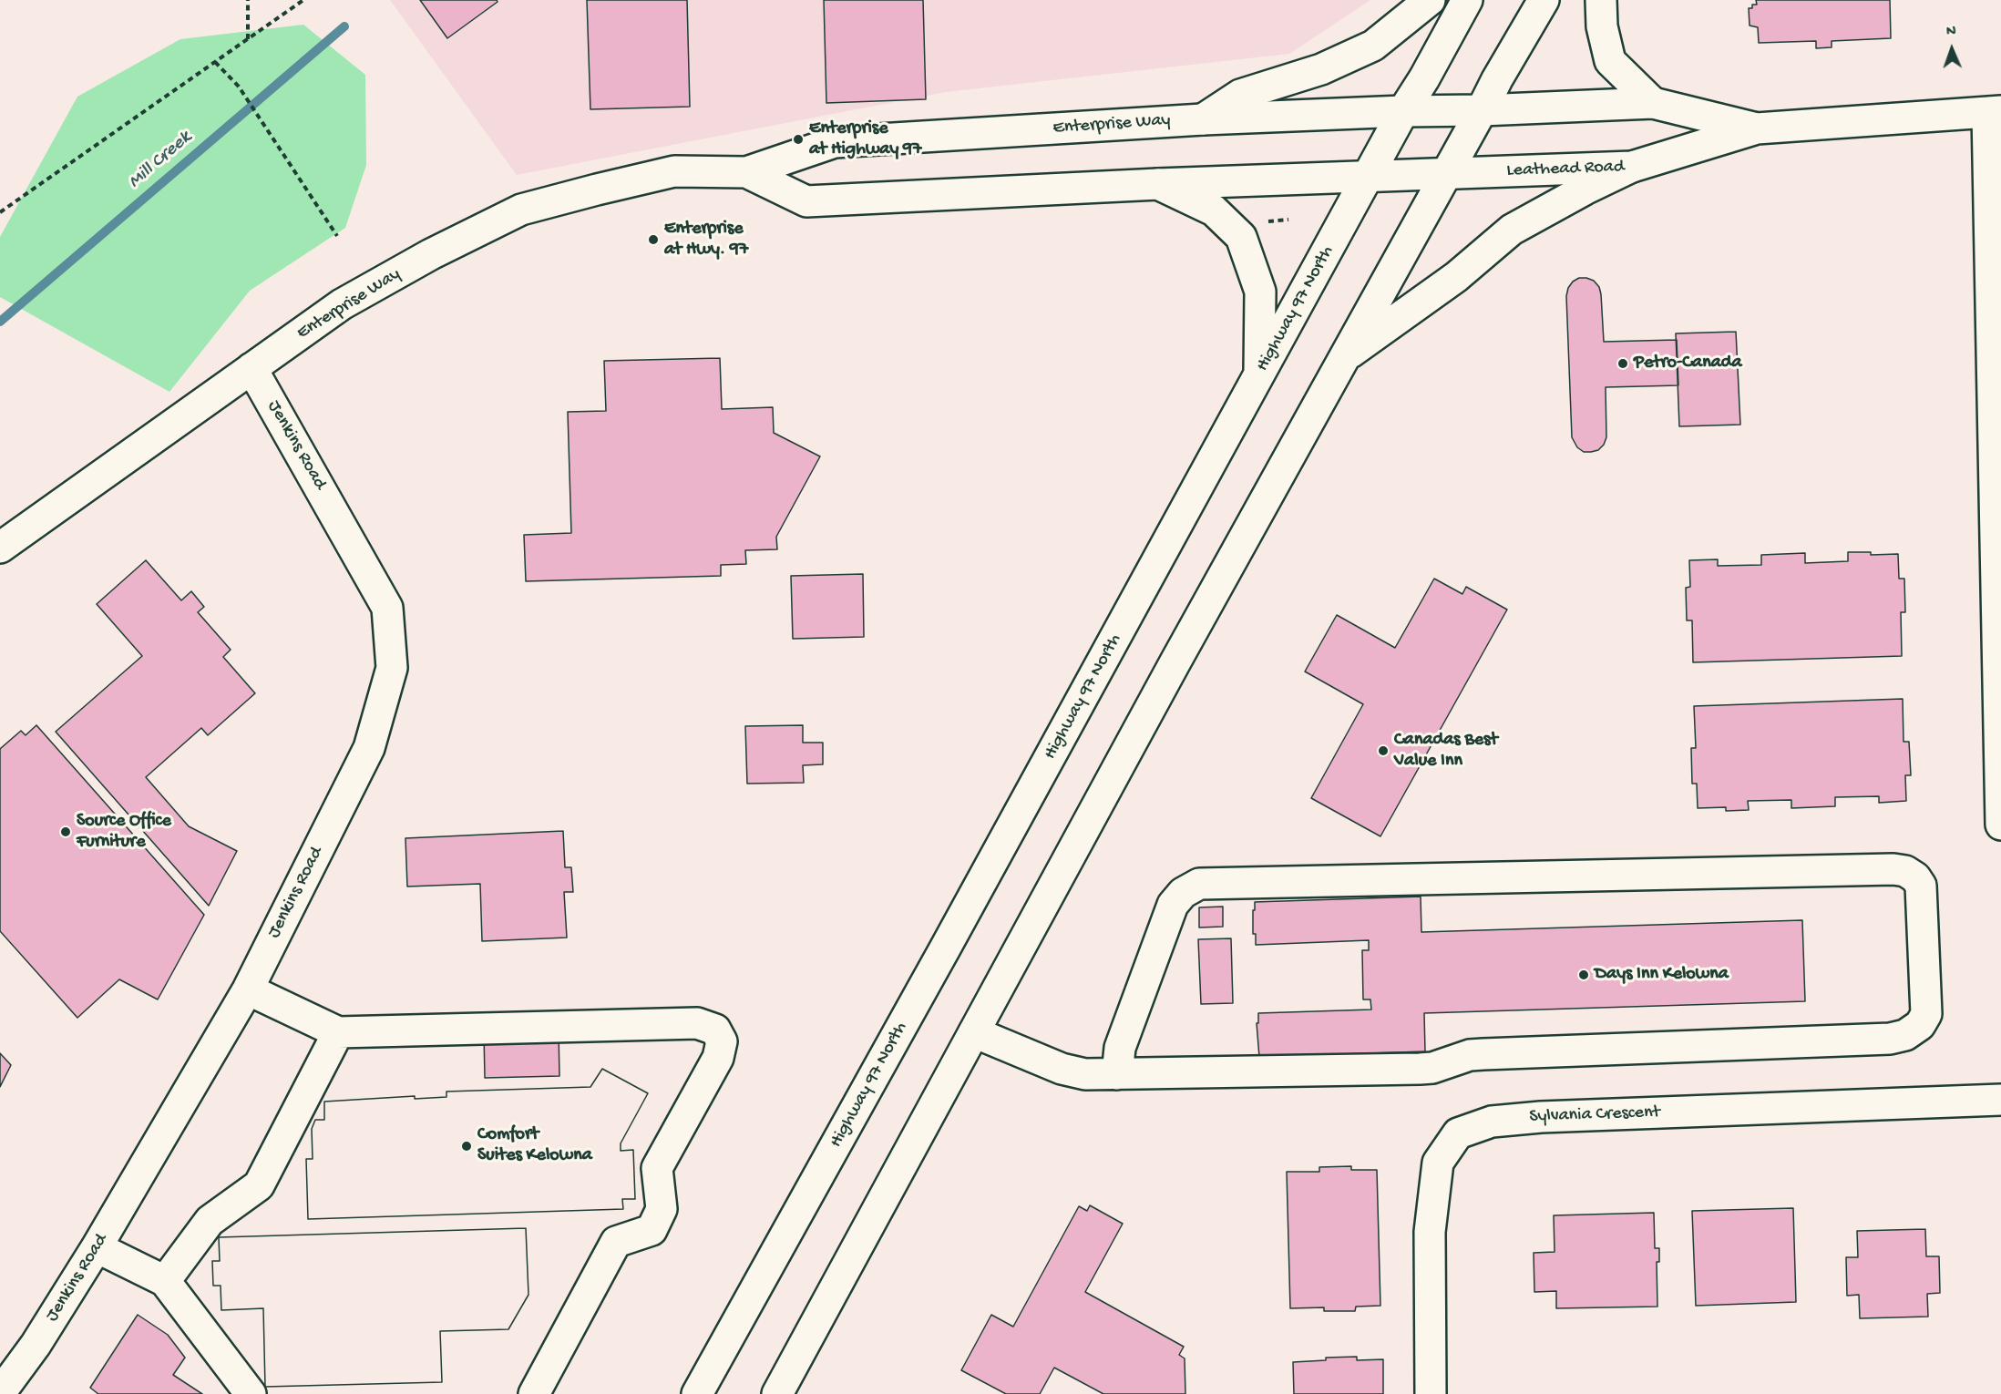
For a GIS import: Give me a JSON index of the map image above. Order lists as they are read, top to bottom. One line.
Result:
{"streets":{"main road":["Enterprise Way","Leathead Road","Highway 97 North","Jenkins Road","Sylvania Crescent"]},"crossings":[["Enterprise Way","Leathead Road"],["Enterprise Way","Highway 97 North"],["Enterprise Way","Jenkins Road"],["Leathead Road","Highway 97 North"]],"water":["Mill Creek"],"places":["Enterprise at Highway 97","Enterprise at Hwy. 97","Petro-Canada","Canadas Best Value Inn","Source Office Furniture","Days Inn Kelowna","Comfort Suites Kelowna"],"north":"top"}
